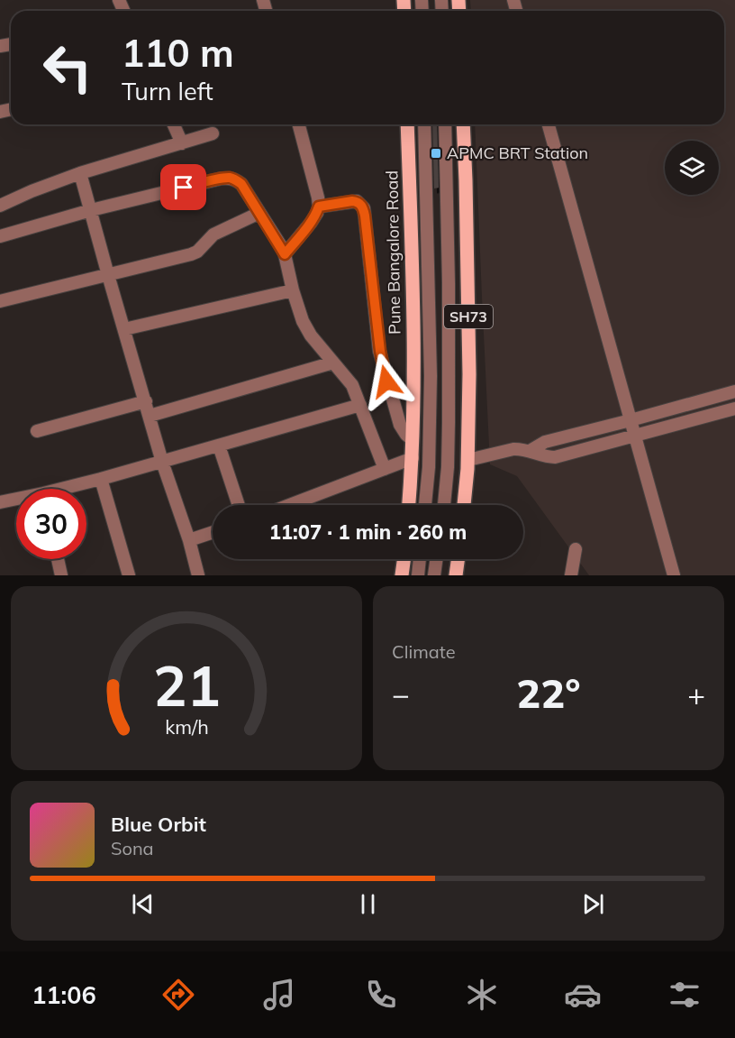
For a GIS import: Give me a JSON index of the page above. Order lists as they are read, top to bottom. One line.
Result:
{"streets":{"main road":["Pune Bangalore Road","SH73"]},"places":{"transit":["APMC BRT Station"]},"page":{"turn":["110 m","Turn left"],"limit":"30","trip":"11:07 · 1 min · 260 m","tile":"Climate","heat":["−","22°","+"],"song":["Blue Orbit","Sona"],"tabs":"11:06","gauge":["21","km/h"]}}
